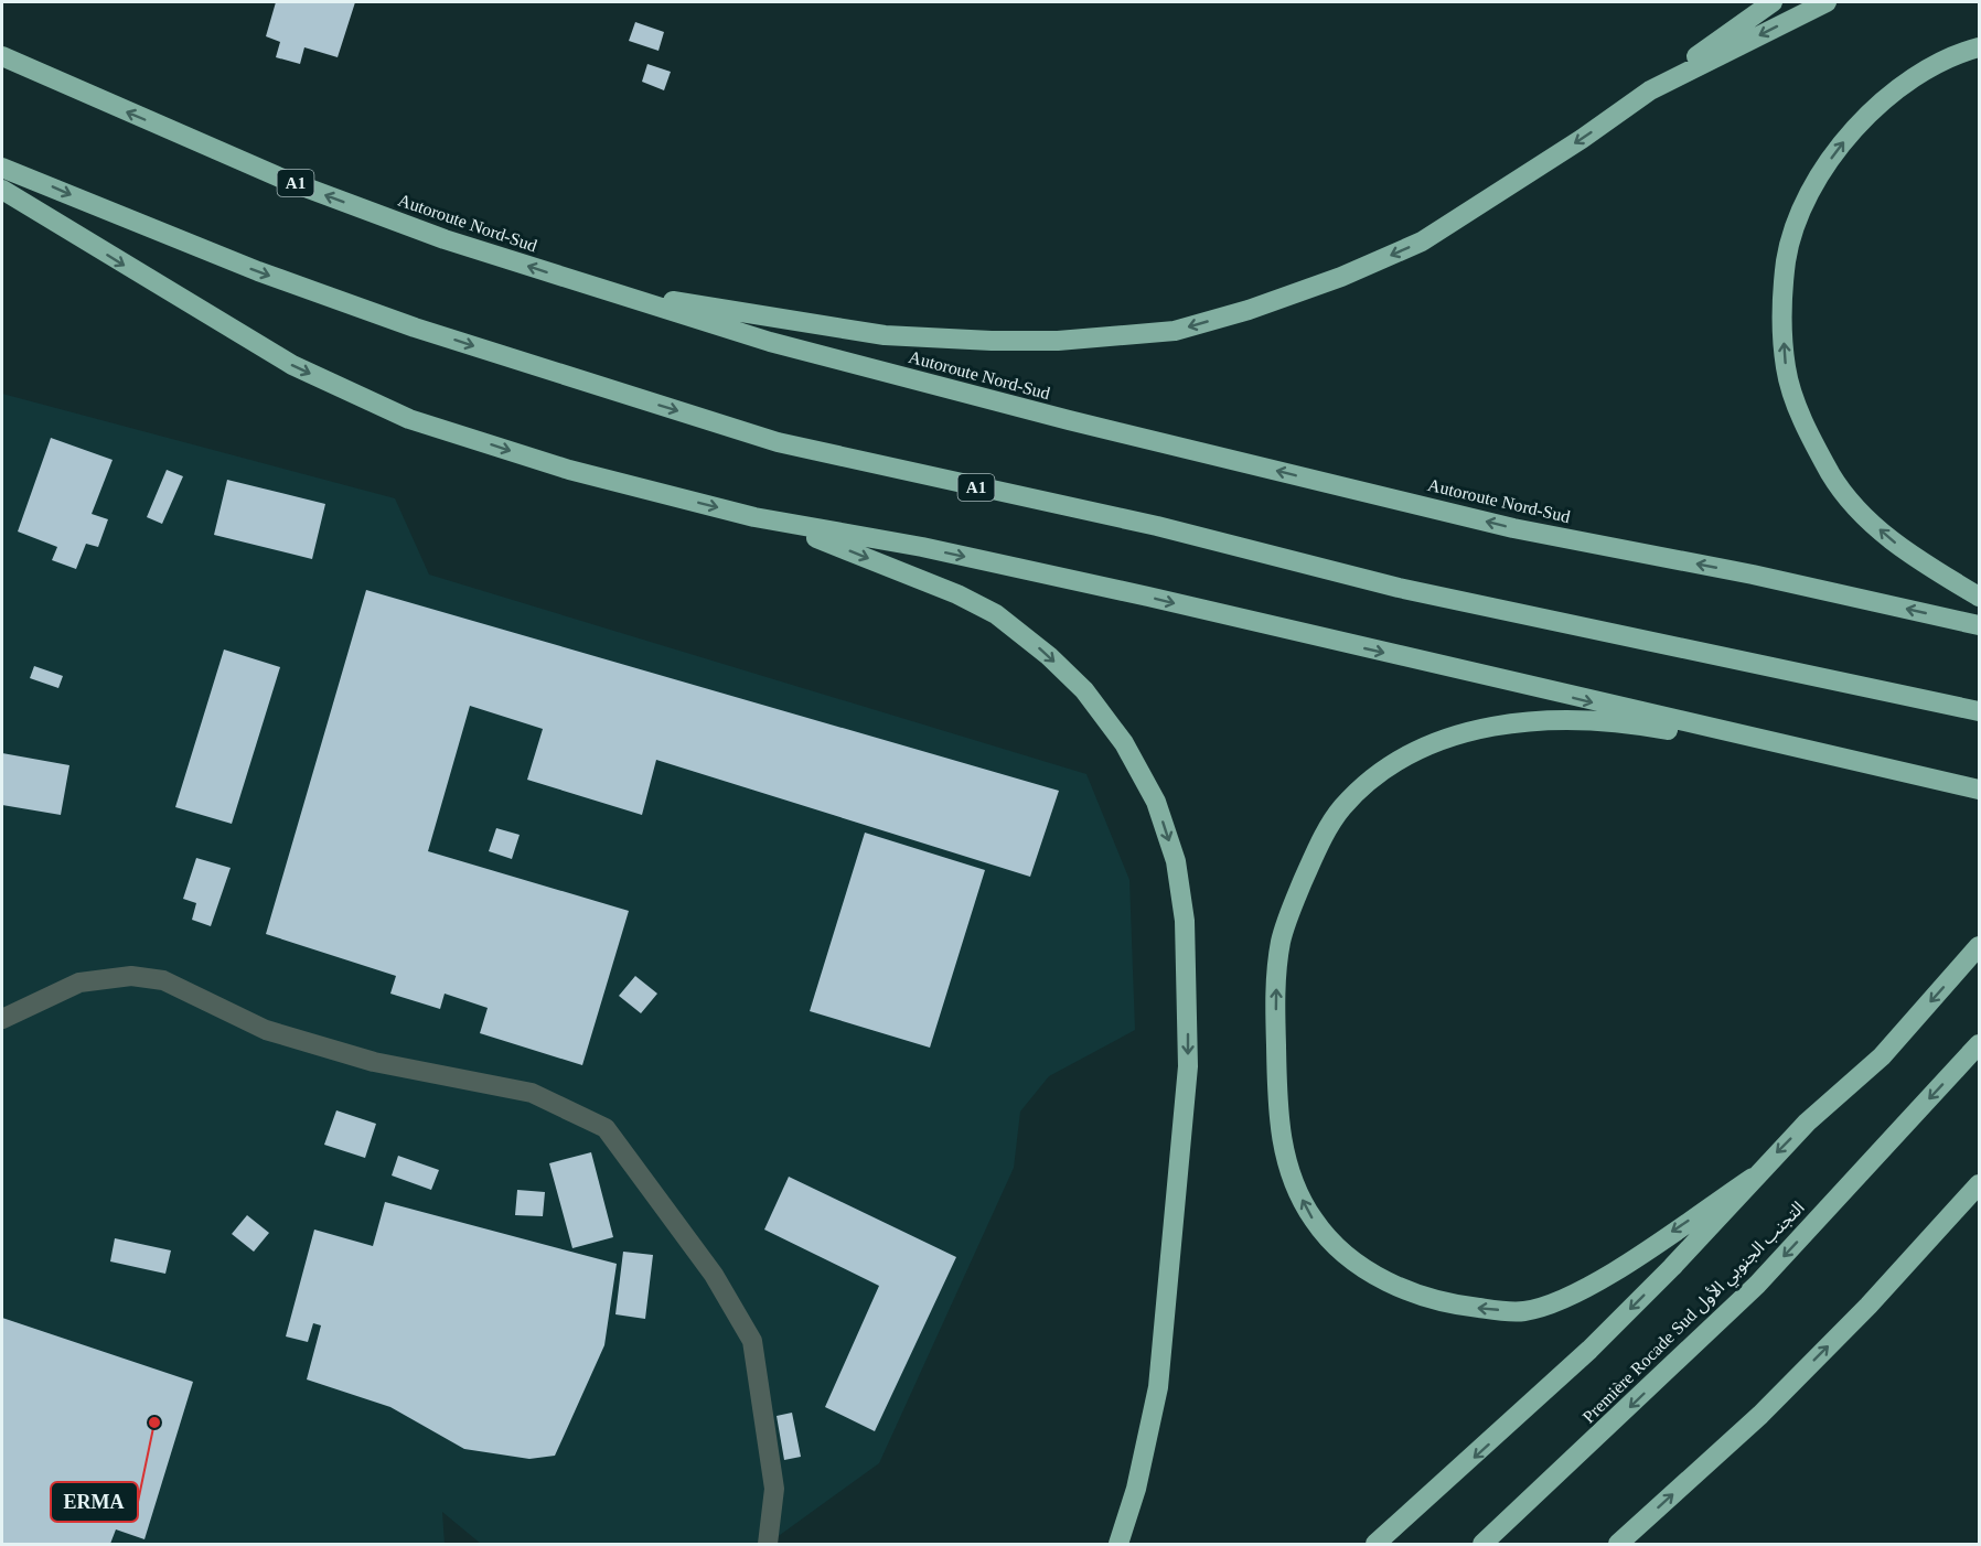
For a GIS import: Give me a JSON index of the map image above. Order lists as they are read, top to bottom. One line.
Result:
{"streets":{"highway":["A1","Autoroute Nord-Sud","Première Rocade Sud التجنب الجنوبي الأول"]},"places":["ERMA"]}
